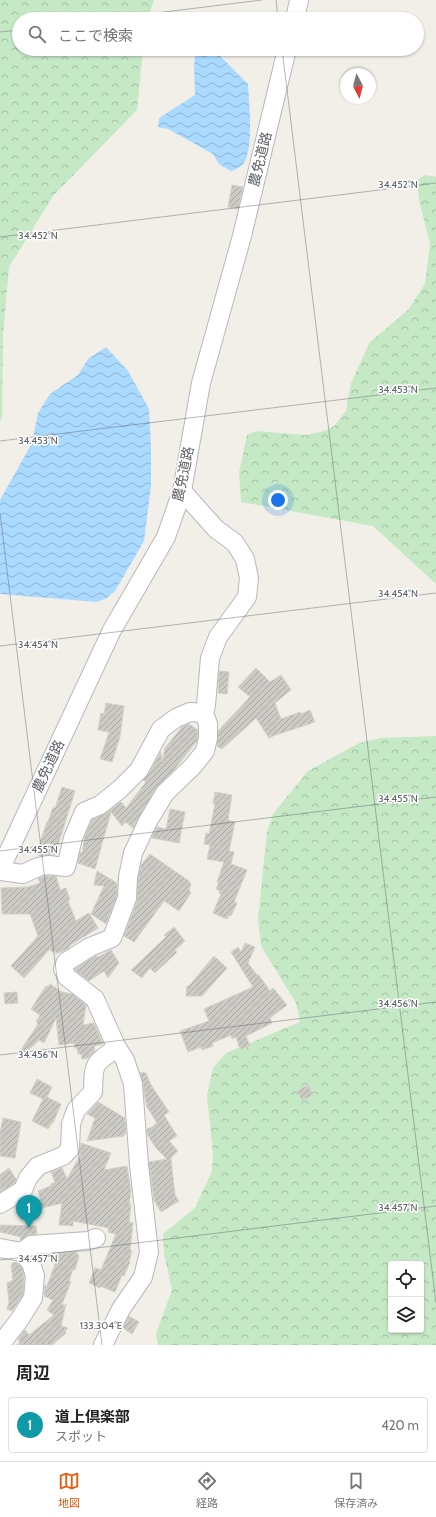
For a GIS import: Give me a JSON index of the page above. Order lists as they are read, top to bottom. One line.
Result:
{"streets":{"street":["農免道路"]},"north":"bottom","page":{"search":"ここで検索","pins":"1","heading":"周辺","list":[{"mark":"1","name":"道上倶楽部","note":"スポット","value":"420 m"}],"nav":["地図","経路","保存済み"]},"coordinates":["34.452°N","34.453°N","34.454°N","34.455°N","34.456°N","34.457°N","133.304°E"]}
